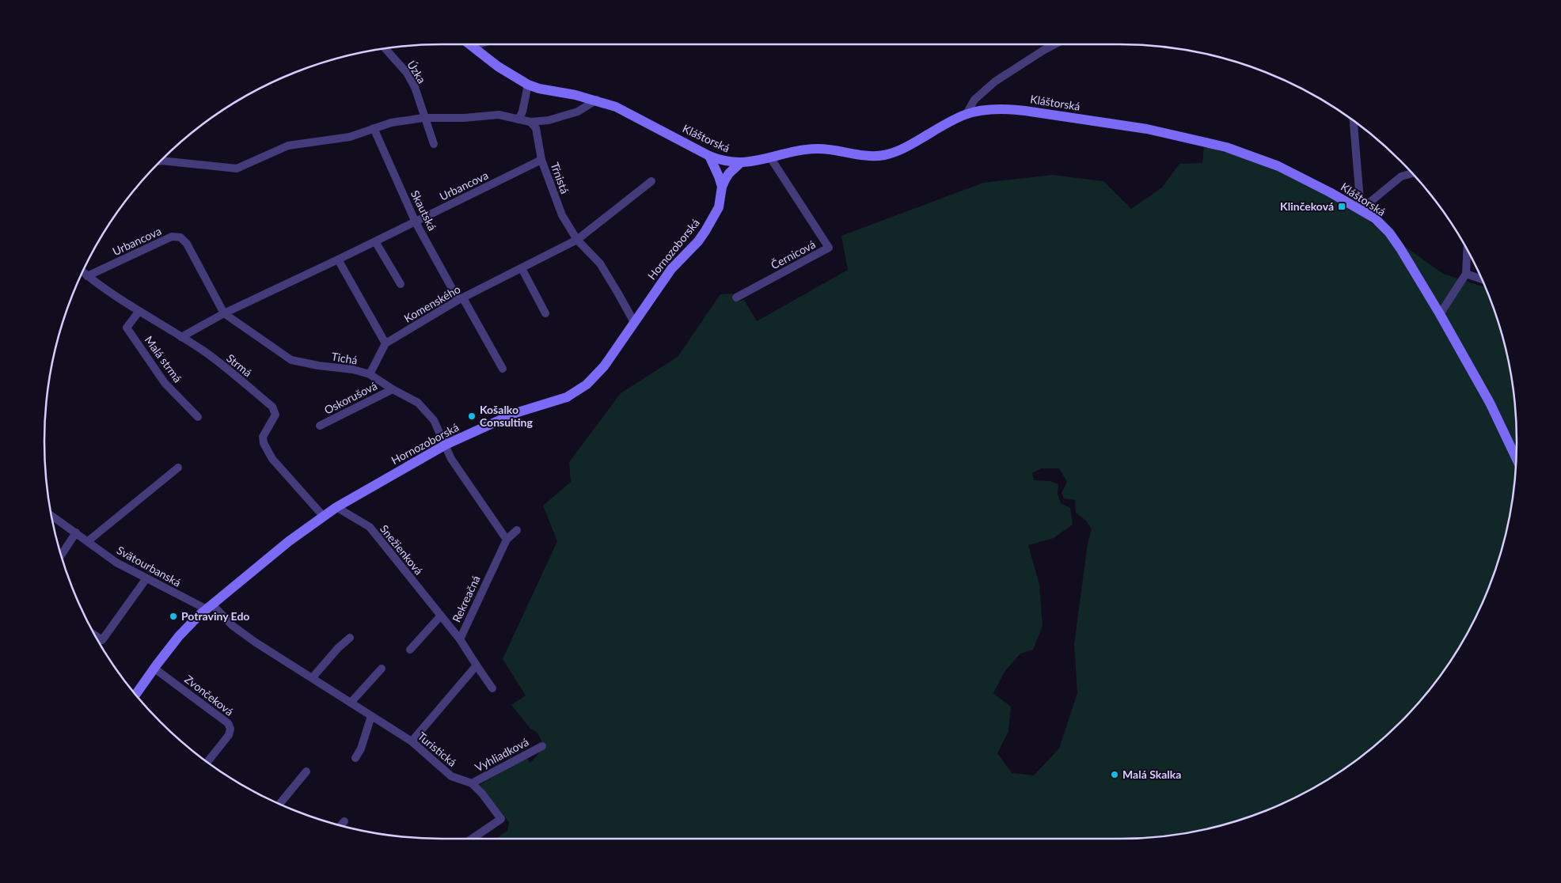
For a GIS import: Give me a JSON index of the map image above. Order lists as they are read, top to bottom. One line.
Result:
{"streets":{"street":["Úzka","Kláštorská","Tŕnistá","Urbancova","Skautská","Hornozoborská","Černicová","Komenského","Tichá","Malá strmá","Strmá","Oskorušová","Snežienková","Svätourbanská","Rekreačná","Zvončeková","Turistická","Vyhliadková"]},"crossings":[["Kláštorská","Hornozoborská"],["Kláštorská","Černicová"],["Tŕnistá","Urbancova"],["Tŕnistá","Hornozoborská"],["Tŕnistá","Komenského"],["Urbancova","Skautská"],["Urbancova","Tichá"],["Urbancova","Strmá"],["Skautská","Komenského"],["Hornozoborská","Tichá"],["Hornozoborská","Strmá"],["Hornozoborská","Snežienková"],["Hornozoborská","Svätourbanská"],["Hornozoborská","Zvončeková"],["Hornozoborská","Turistická"],["Tichá","Oskorušová"],["Malá strmá","Strmá"],["Snežienková","Rekreačná"],["Svätourbanská","Turistická"],["Turistická","Vyhliadková"]],"places":{"transit":["Klinčeková"],"other":["Košalko Consulting","Potraviny Edo","Malá Skalka"]}}
